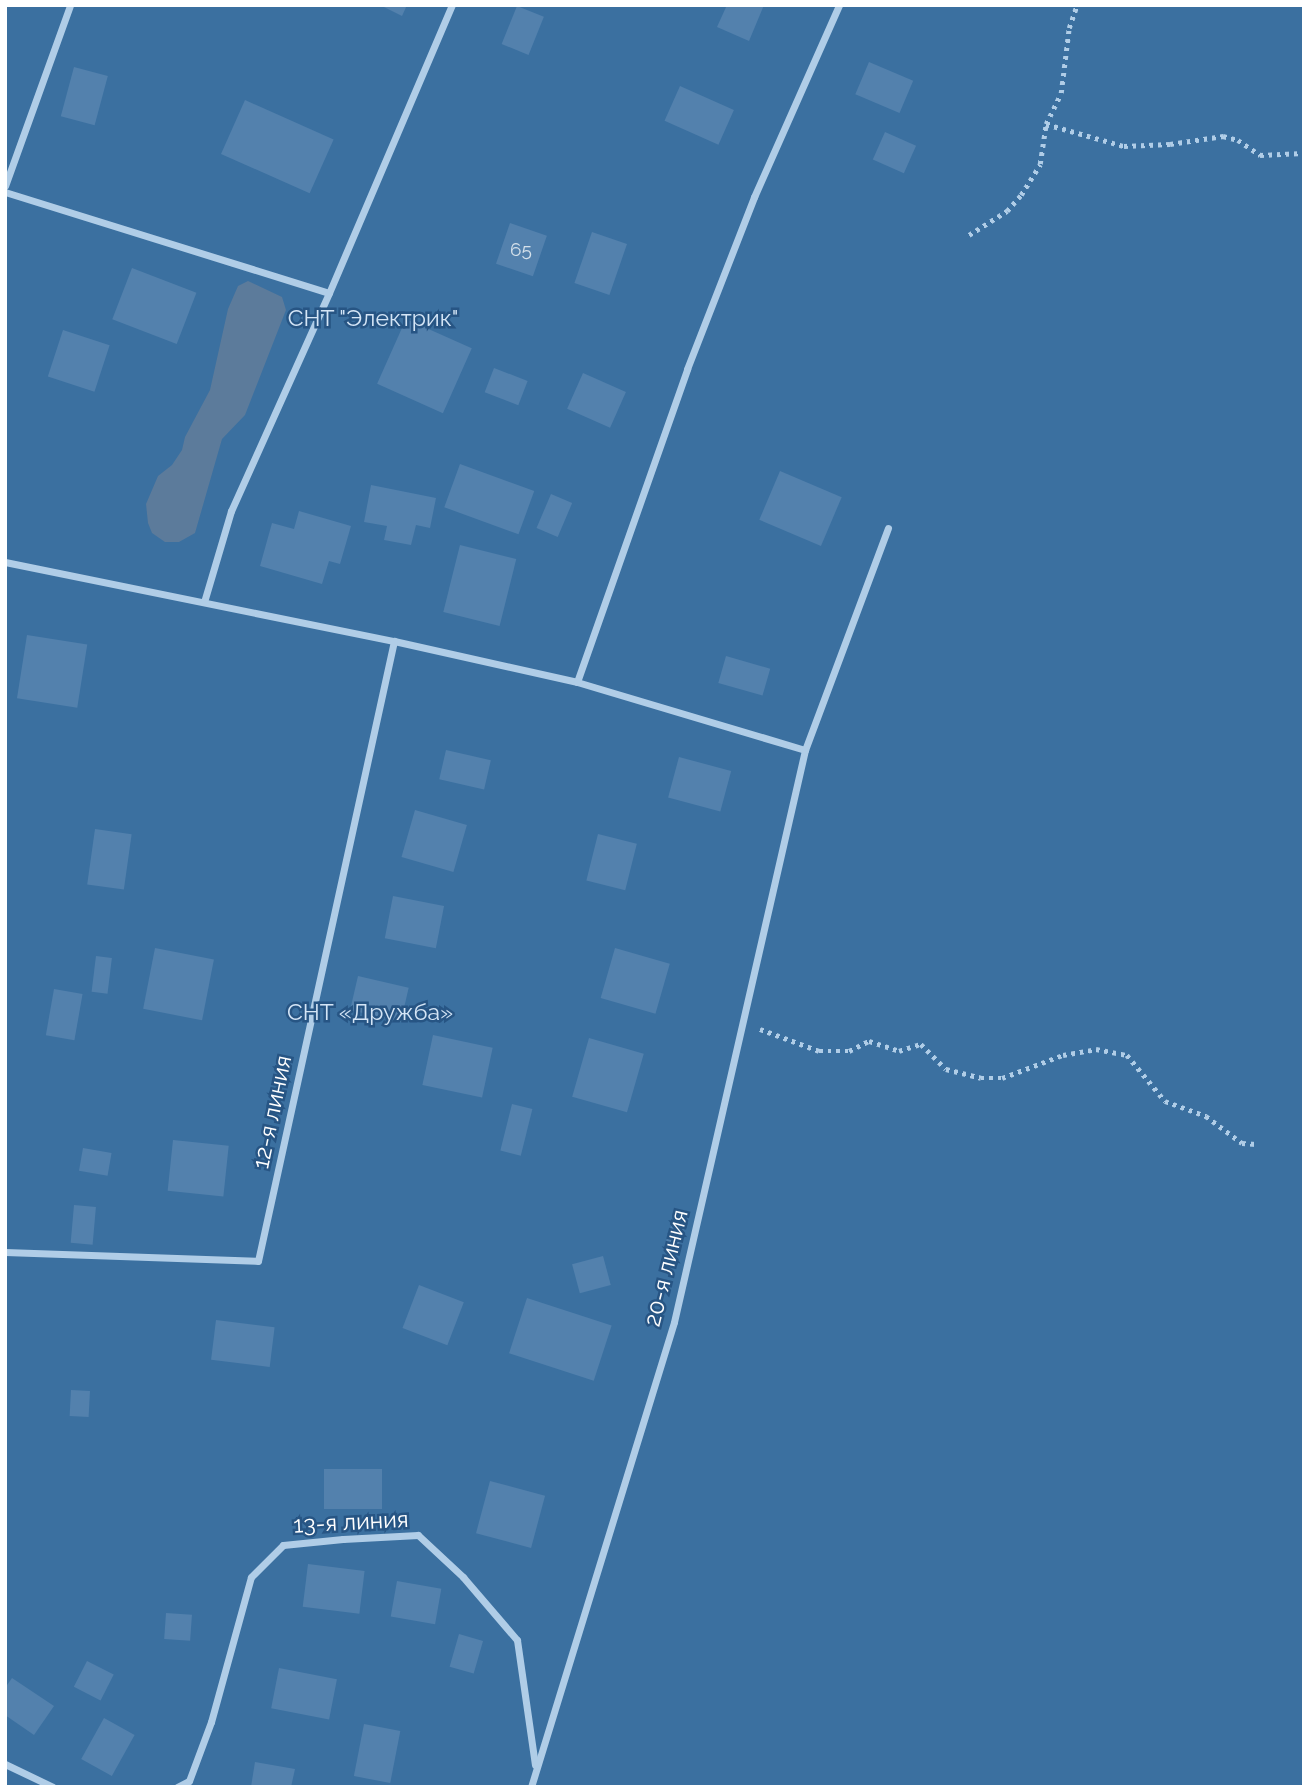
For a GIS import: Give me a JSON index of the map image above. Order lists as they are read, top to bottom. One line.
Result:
{"streets":{"street":["12-я линия","20-я линия","13-я линия"]},"crossings":[["20-я линия","13-я линия"]],"parks":["СНТ \"Электрик\"","СНТ «Дружба»"],"house_numbers":["65"]}
